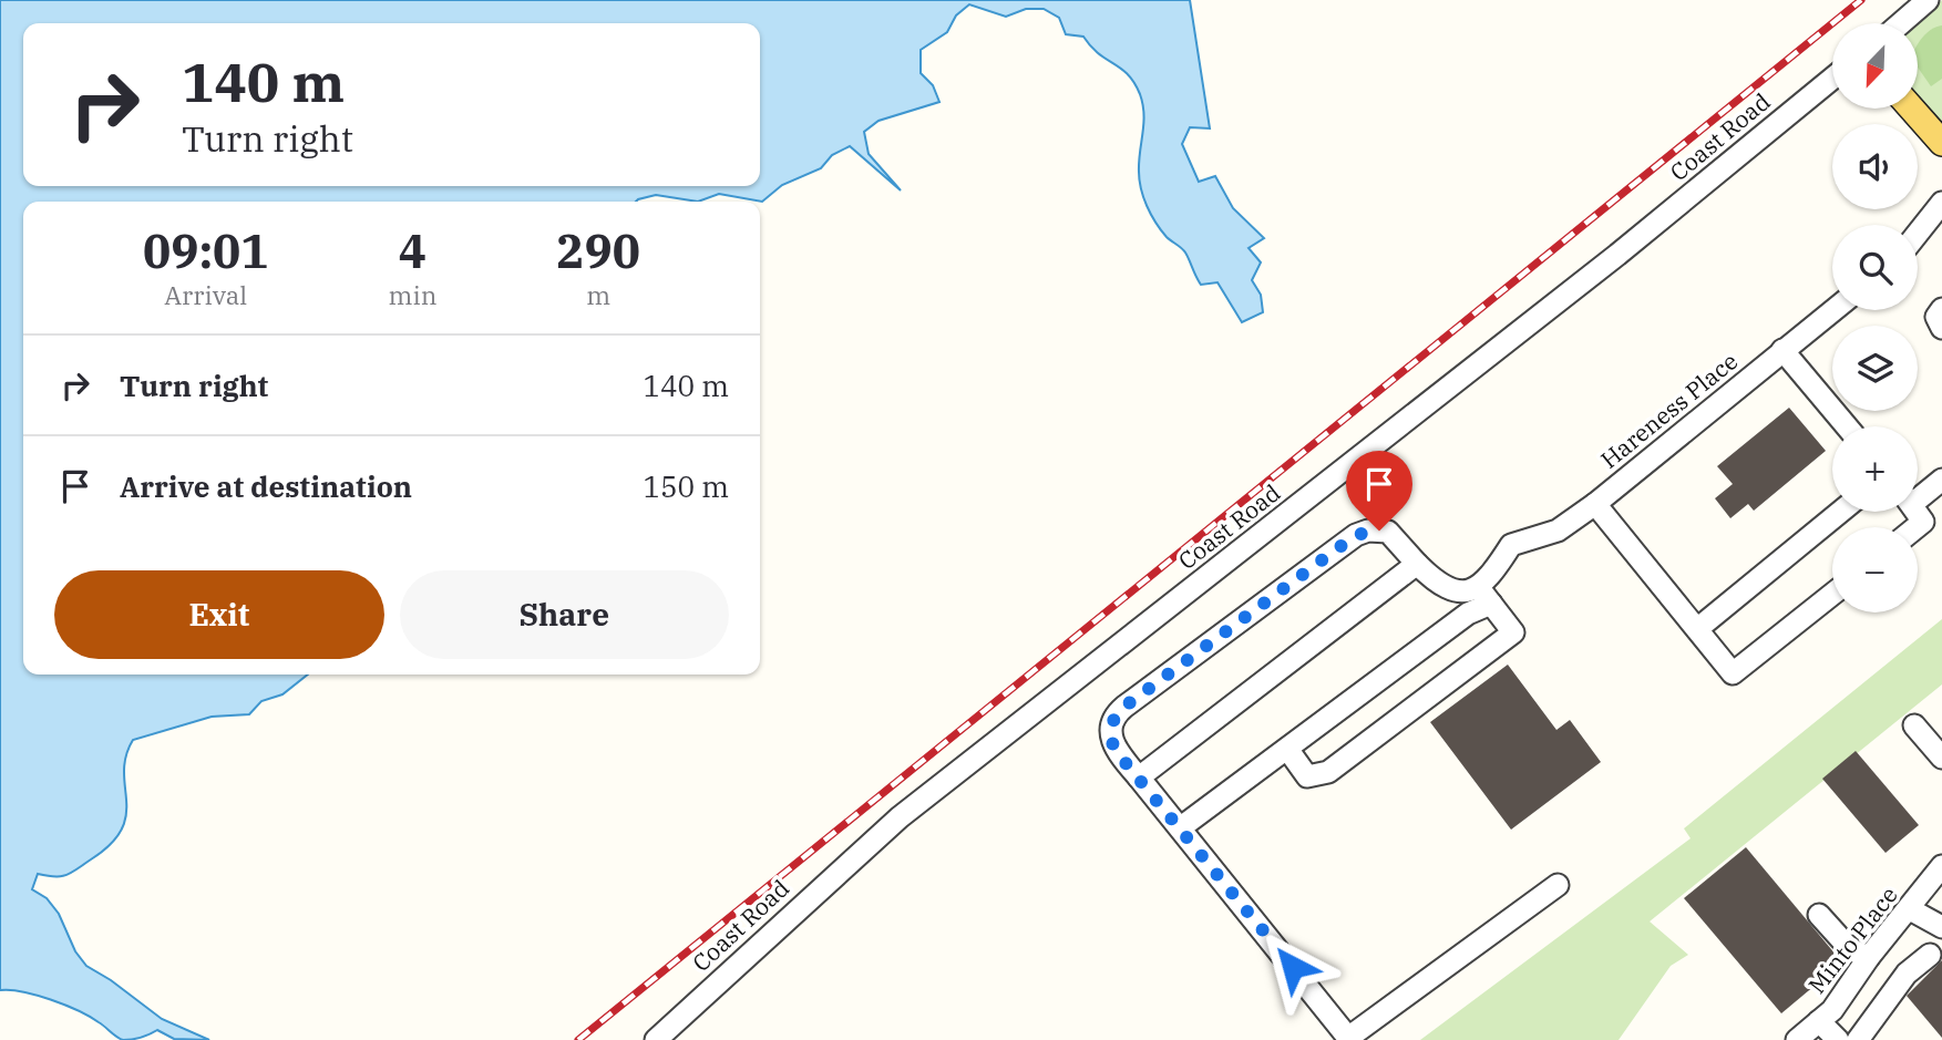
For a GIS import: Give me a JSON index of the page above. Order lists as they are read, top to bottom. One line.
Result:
{"streets":{"street":["Coast Road","Hareness Place","Minto Place"]},"north":"bottom left","page":{"map_buttons":["+","−"],"turn":["140 m","Turn right"],"eta":["09:01","Arrival","4","min","290","m"],"list":[{"name":"Turn right","value":"140 m"},{"name":"Arrive at destination","value":"150 m"}],"buttons":["Exit","Share"]}}
